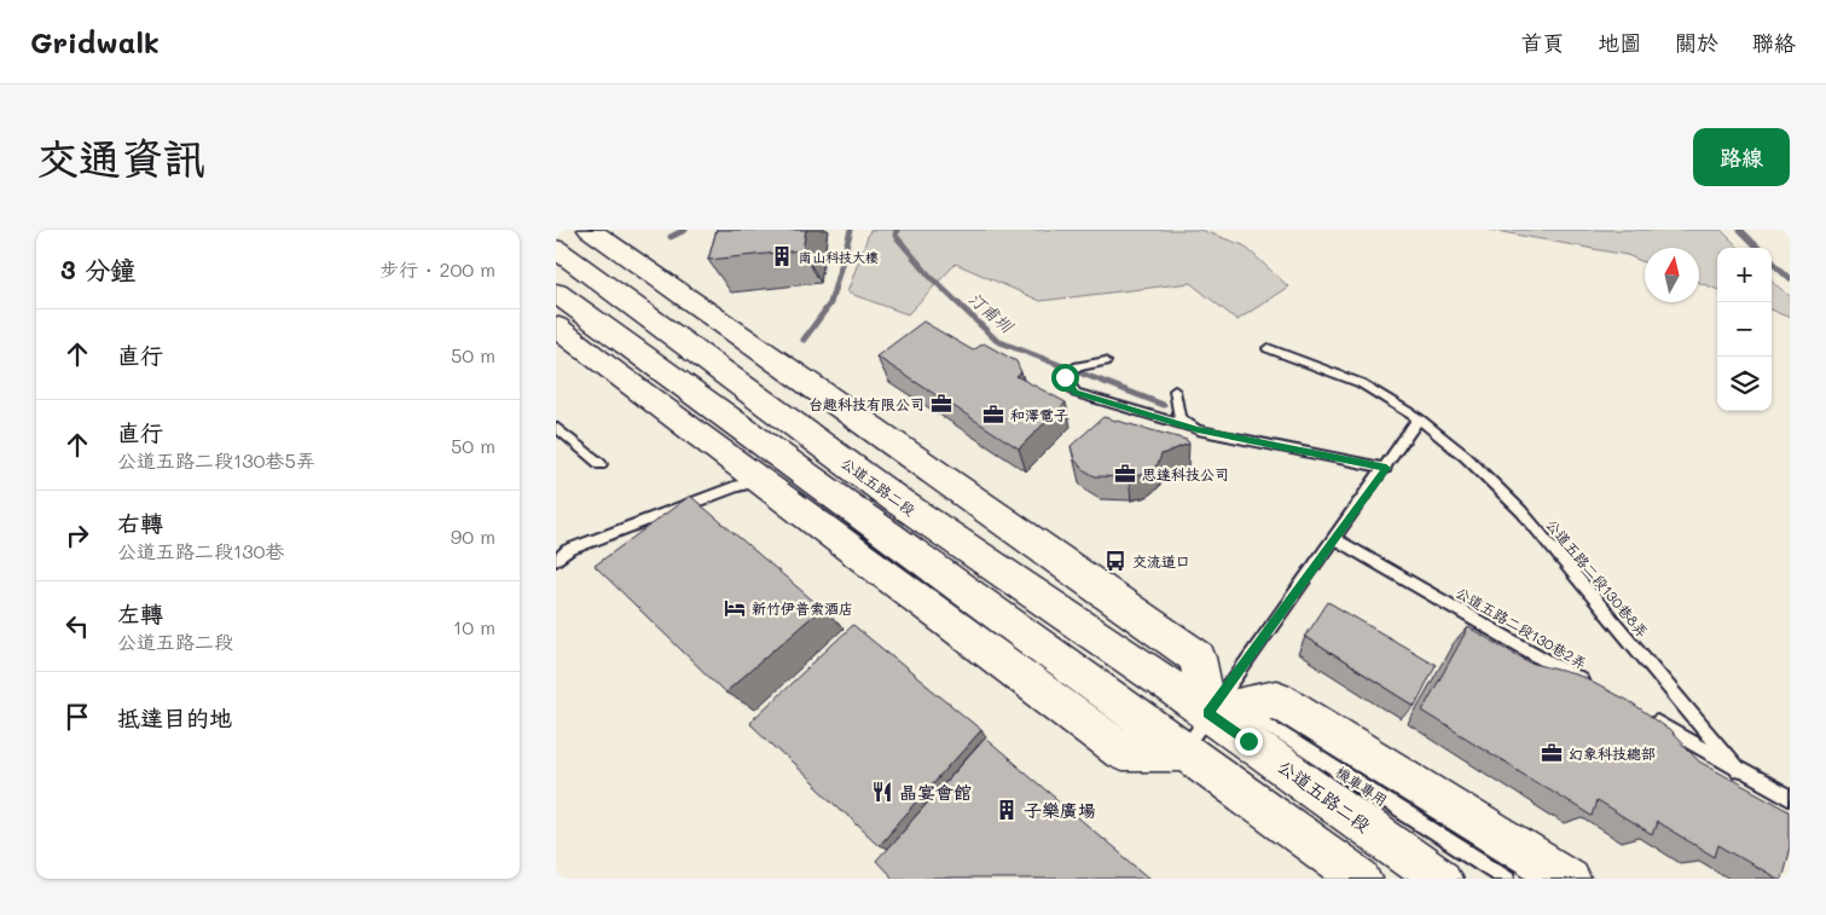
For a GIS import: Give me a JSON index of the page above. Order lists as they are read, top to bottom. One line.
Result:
{"streets":{"main road":["公道五路二段"],"lane":["公道五路二段130巷8弄","公道五路二段130巷2弄","機車專用"]},"crossings":[["公道五路二段","機車專用"]],"water":["汀甫圳"],"places":{"building":["南山科技大樓","子樂廣場"],"office":["台趣科技有限公司","和澤電子","思達科技公司","幻象科技總部"],"bus stop":["交流道口"],"hotel":["新竹伊普索酒店"],"restaurant":["晶宴會館"]},"north":"top","page":{"header":"Gridwalk","nav":["首頁","地圖","關於","聯絡"],"buttons":"路線","title":"交通資訊","heading":["3 分鐘","步行 · 200 m"],"map_buttons":["+","−"],"list":[["直行","50 m"],["直行","公道五路二段130巷5弄","50 m"],["右轉","公道五路二段130巷","90 m"],["左轉","公道五路二段","10 m"],"抵達目的地"]}}
